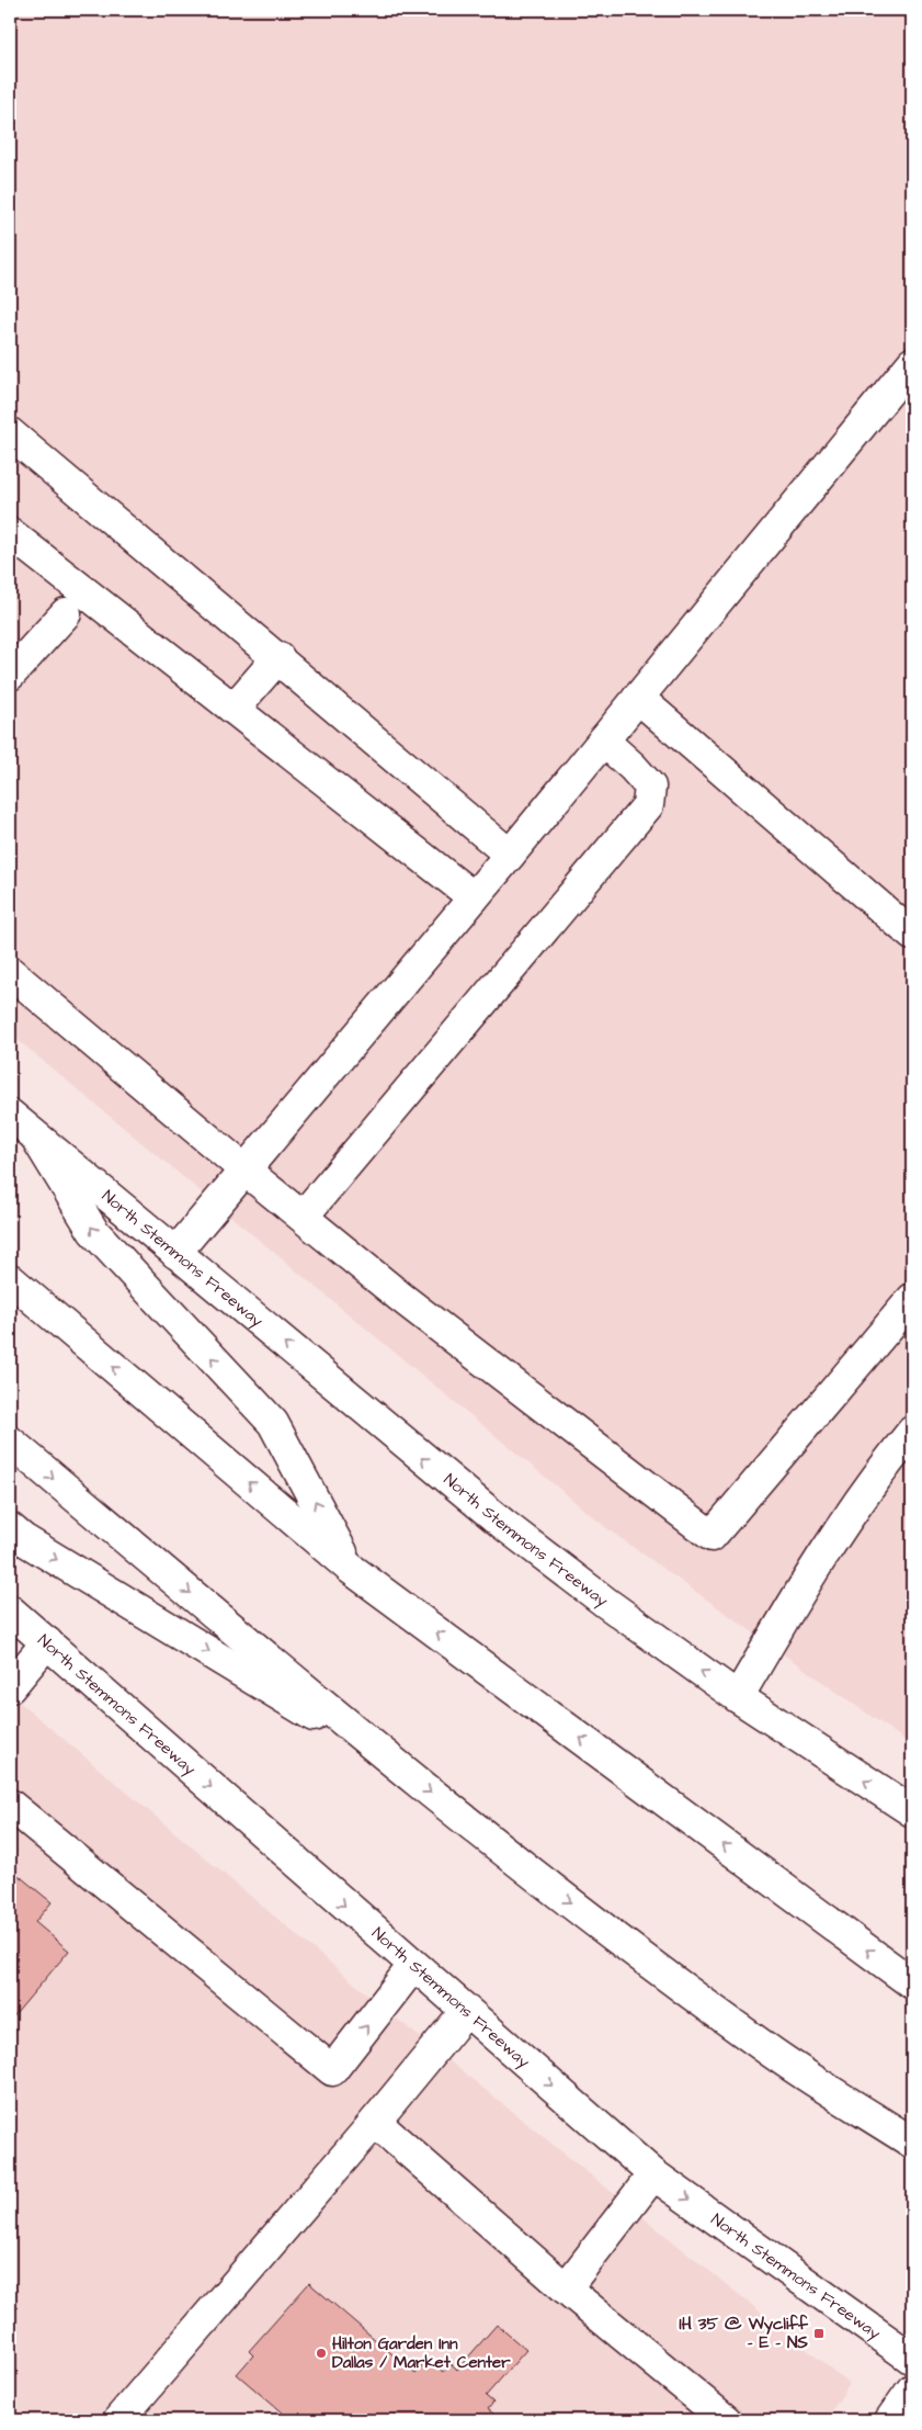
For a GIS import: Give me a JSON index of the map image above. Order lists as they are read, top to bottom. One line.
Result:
{"streets":{"main road":["North Stemmons Freeway"]},"places":{"transit":["IH 35 @ Wycliff - E - NS"],"other":["Hilton Garden Inn Dallas / Market Center"]}}
